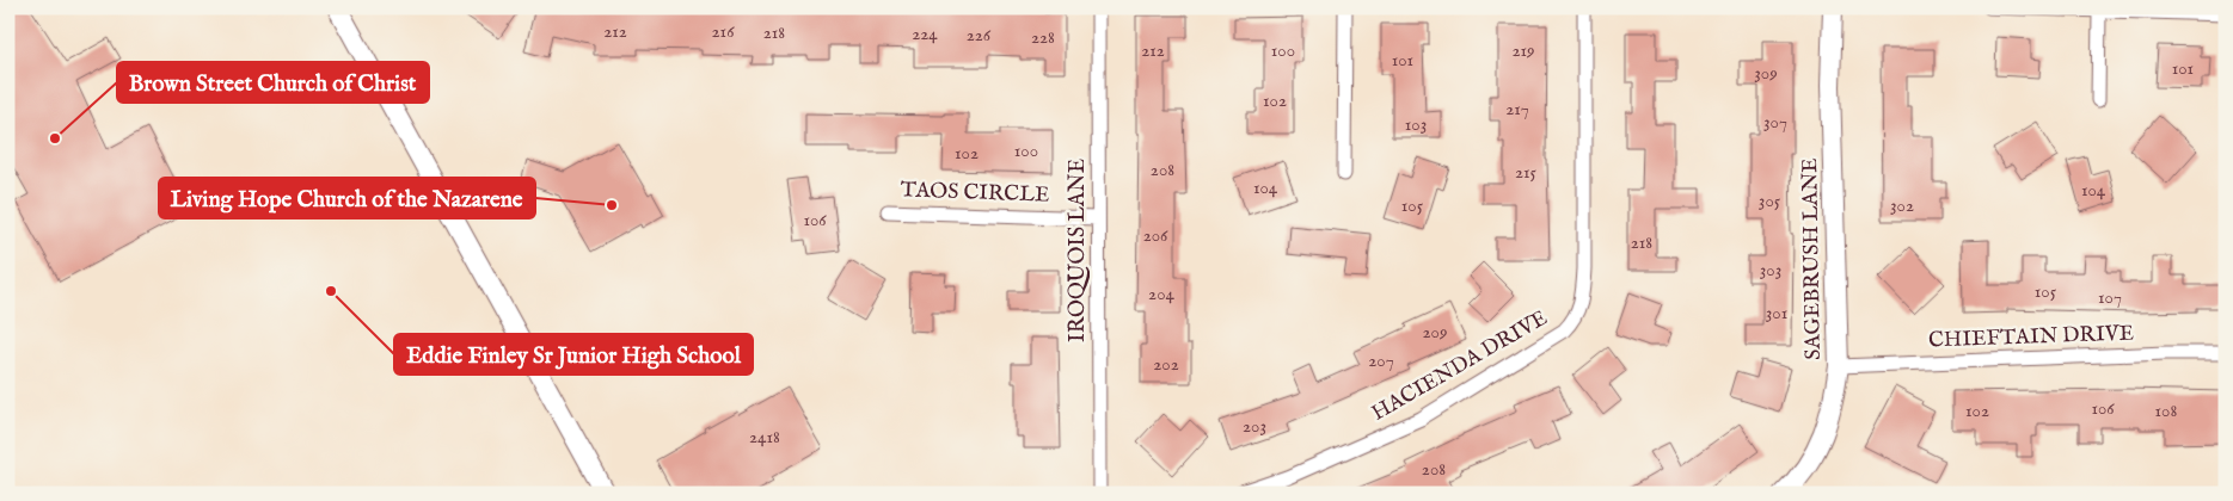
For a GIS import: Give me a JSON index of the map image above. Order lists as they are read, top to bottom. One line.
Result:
{"streets":{"main road":["SAGEBRUSH LANE"],"street":["TAOS CIRCLE","IROQUOIS LANE","CHIEFTAIN DRIVE","HACIENDA DRIVE"]},"crossings":[["TAOS CIRCLE","IROQUOIS LANE"],["SAGEBRUSH LANE","CHIEFTAIN DRIVE"]],"places":["Brown Street Church of Christ","Living Hope Church of the Nazarene","Eddie Finley Sr Junior High School"],"house_numbers":["212","216","218","224","226","228","212","100","219","101","101","309","102","217","307","103","100","102","208","215","104","104","305","105","302","106","206","218","303","105","204","107","301","209","207","202","106","102","108","203","2418","208"]}
